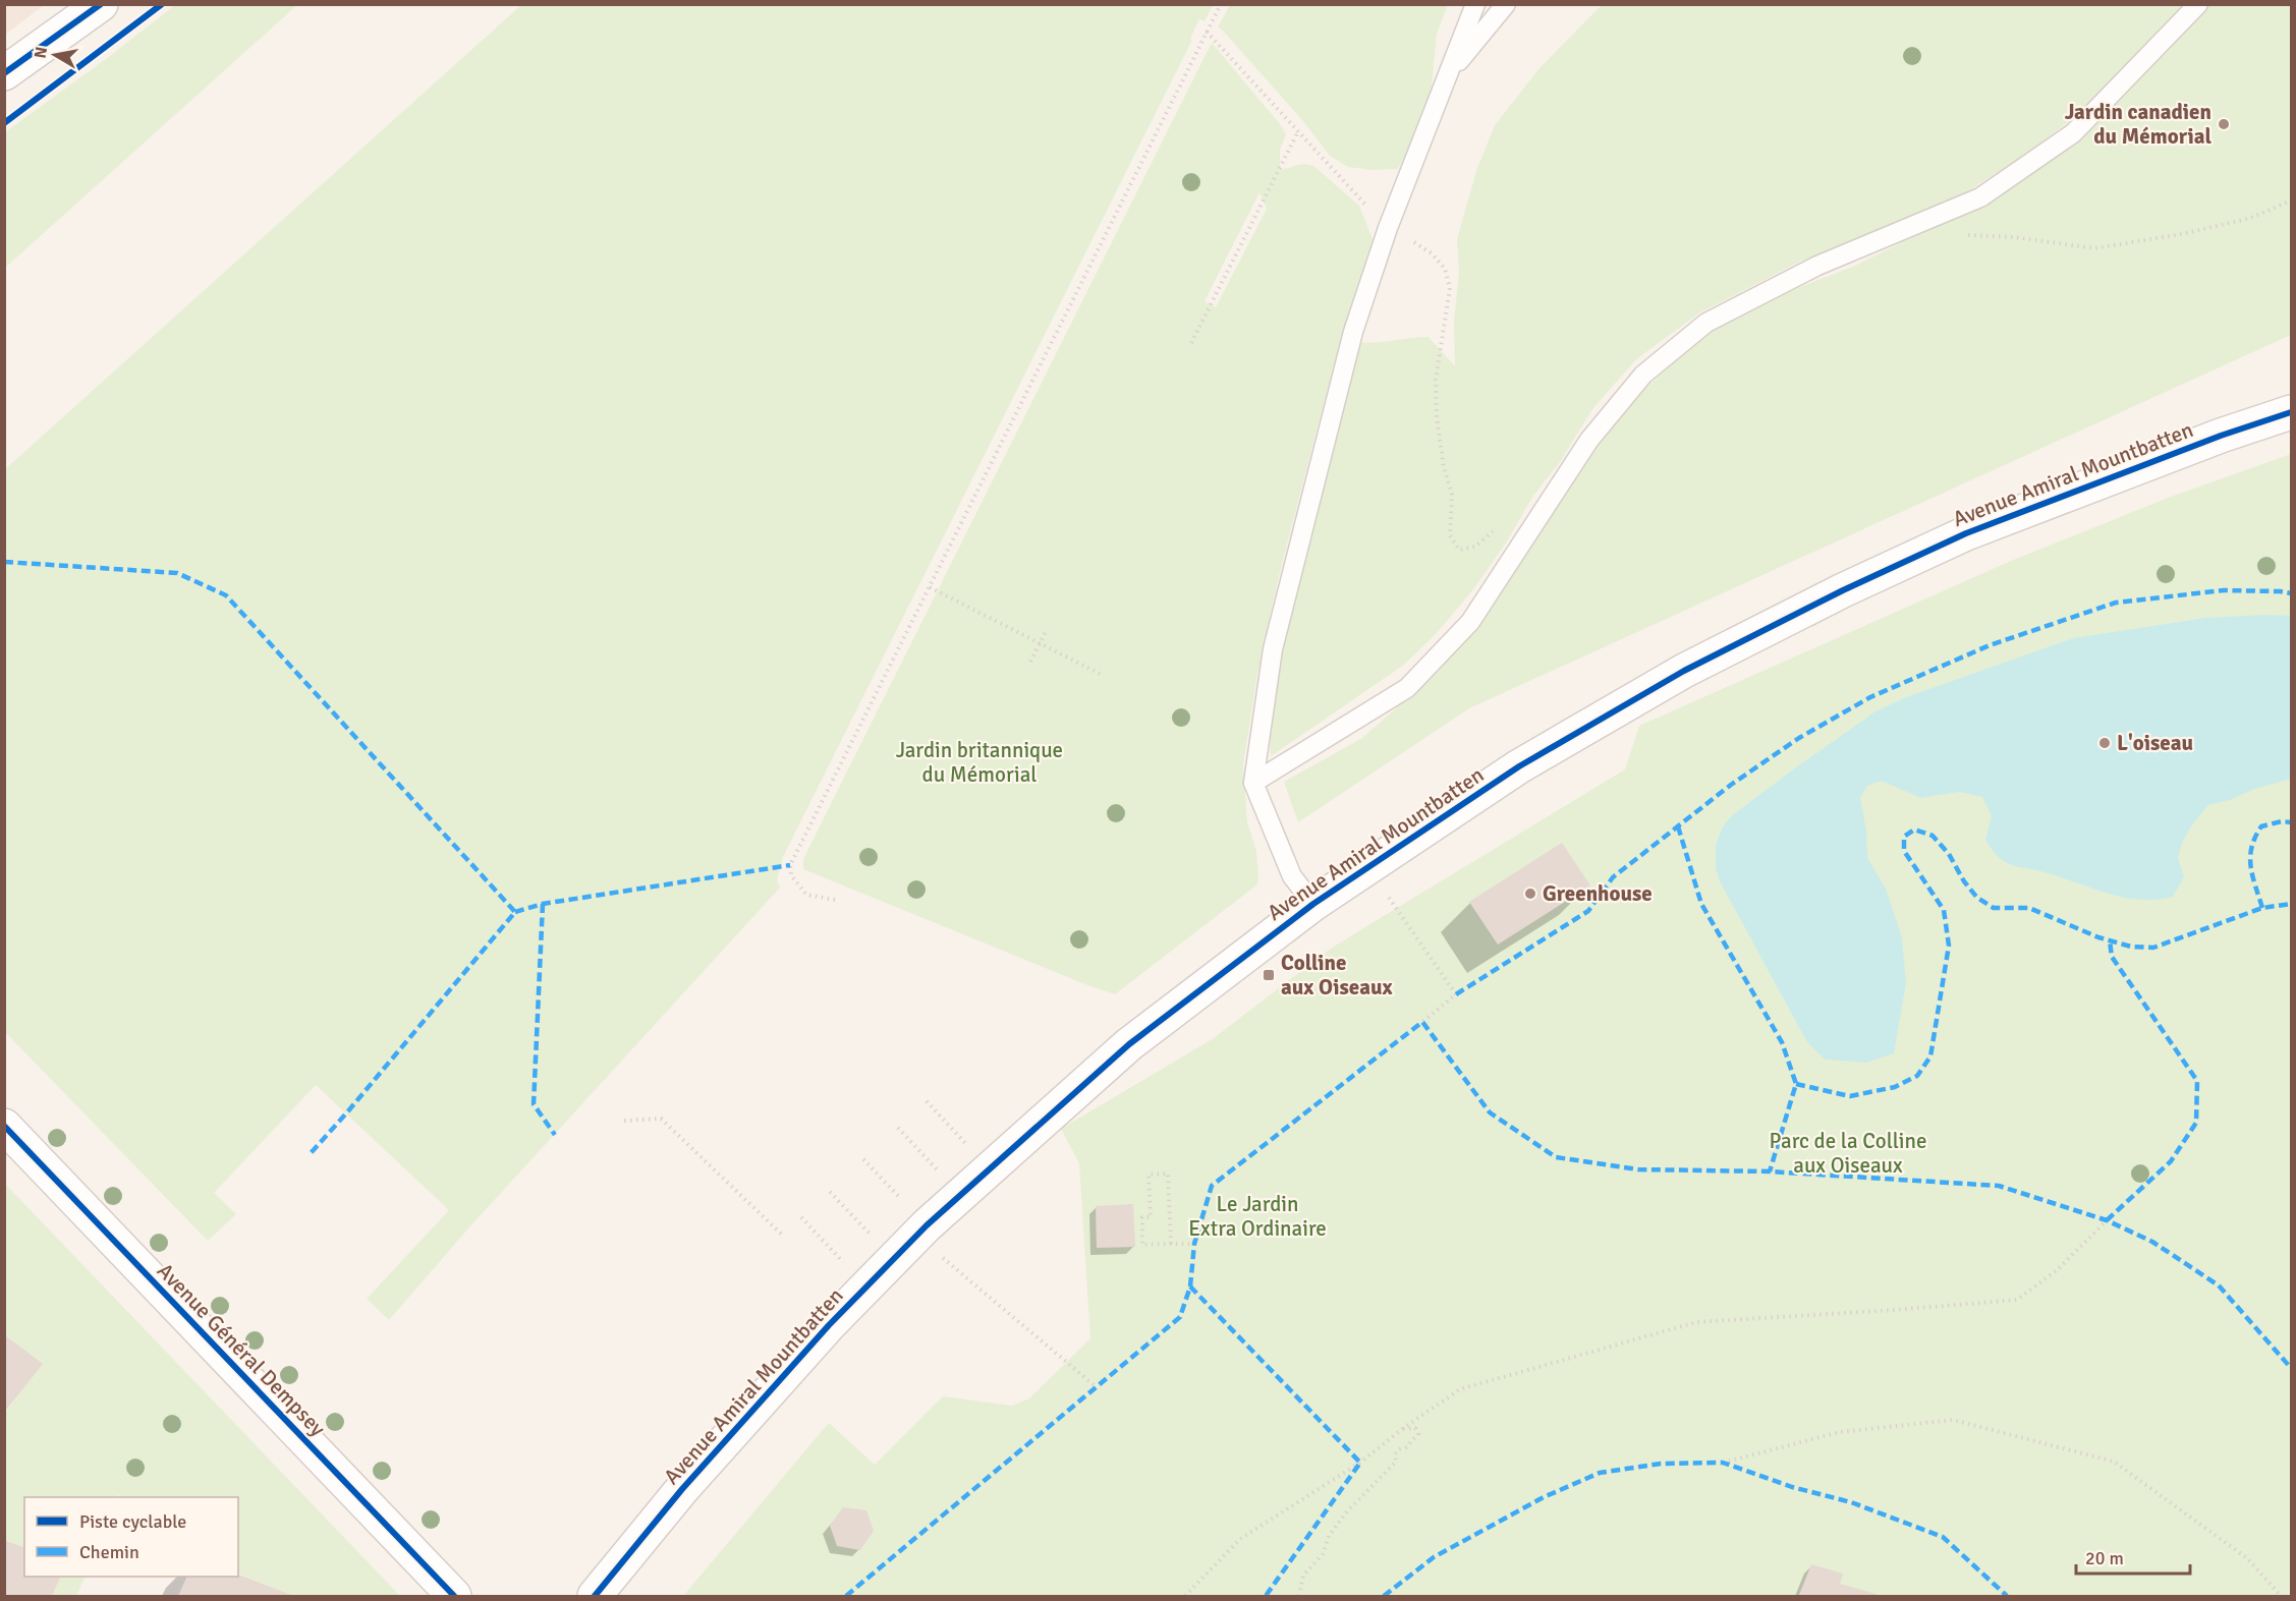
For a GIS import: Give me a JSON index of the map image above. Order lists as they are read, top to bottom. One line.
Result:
{"streets":{"street":["Avenue Amiral Mountbatten","Avenue Général Dempsey"]},"parks":["Jardin britannique du Mémorial","Parc de la Colline aux Oiseaux","Le Jardin Extra Ordinaire"],"places":{"other":["Jardin canadien du Mémorial","L'oiseau","Greenhouse"],"transit":["Colline aux Oiseaux"]},"legend":["Piste cyclable","Chemin"],"scale_bar":"20 m","north":"left"}
